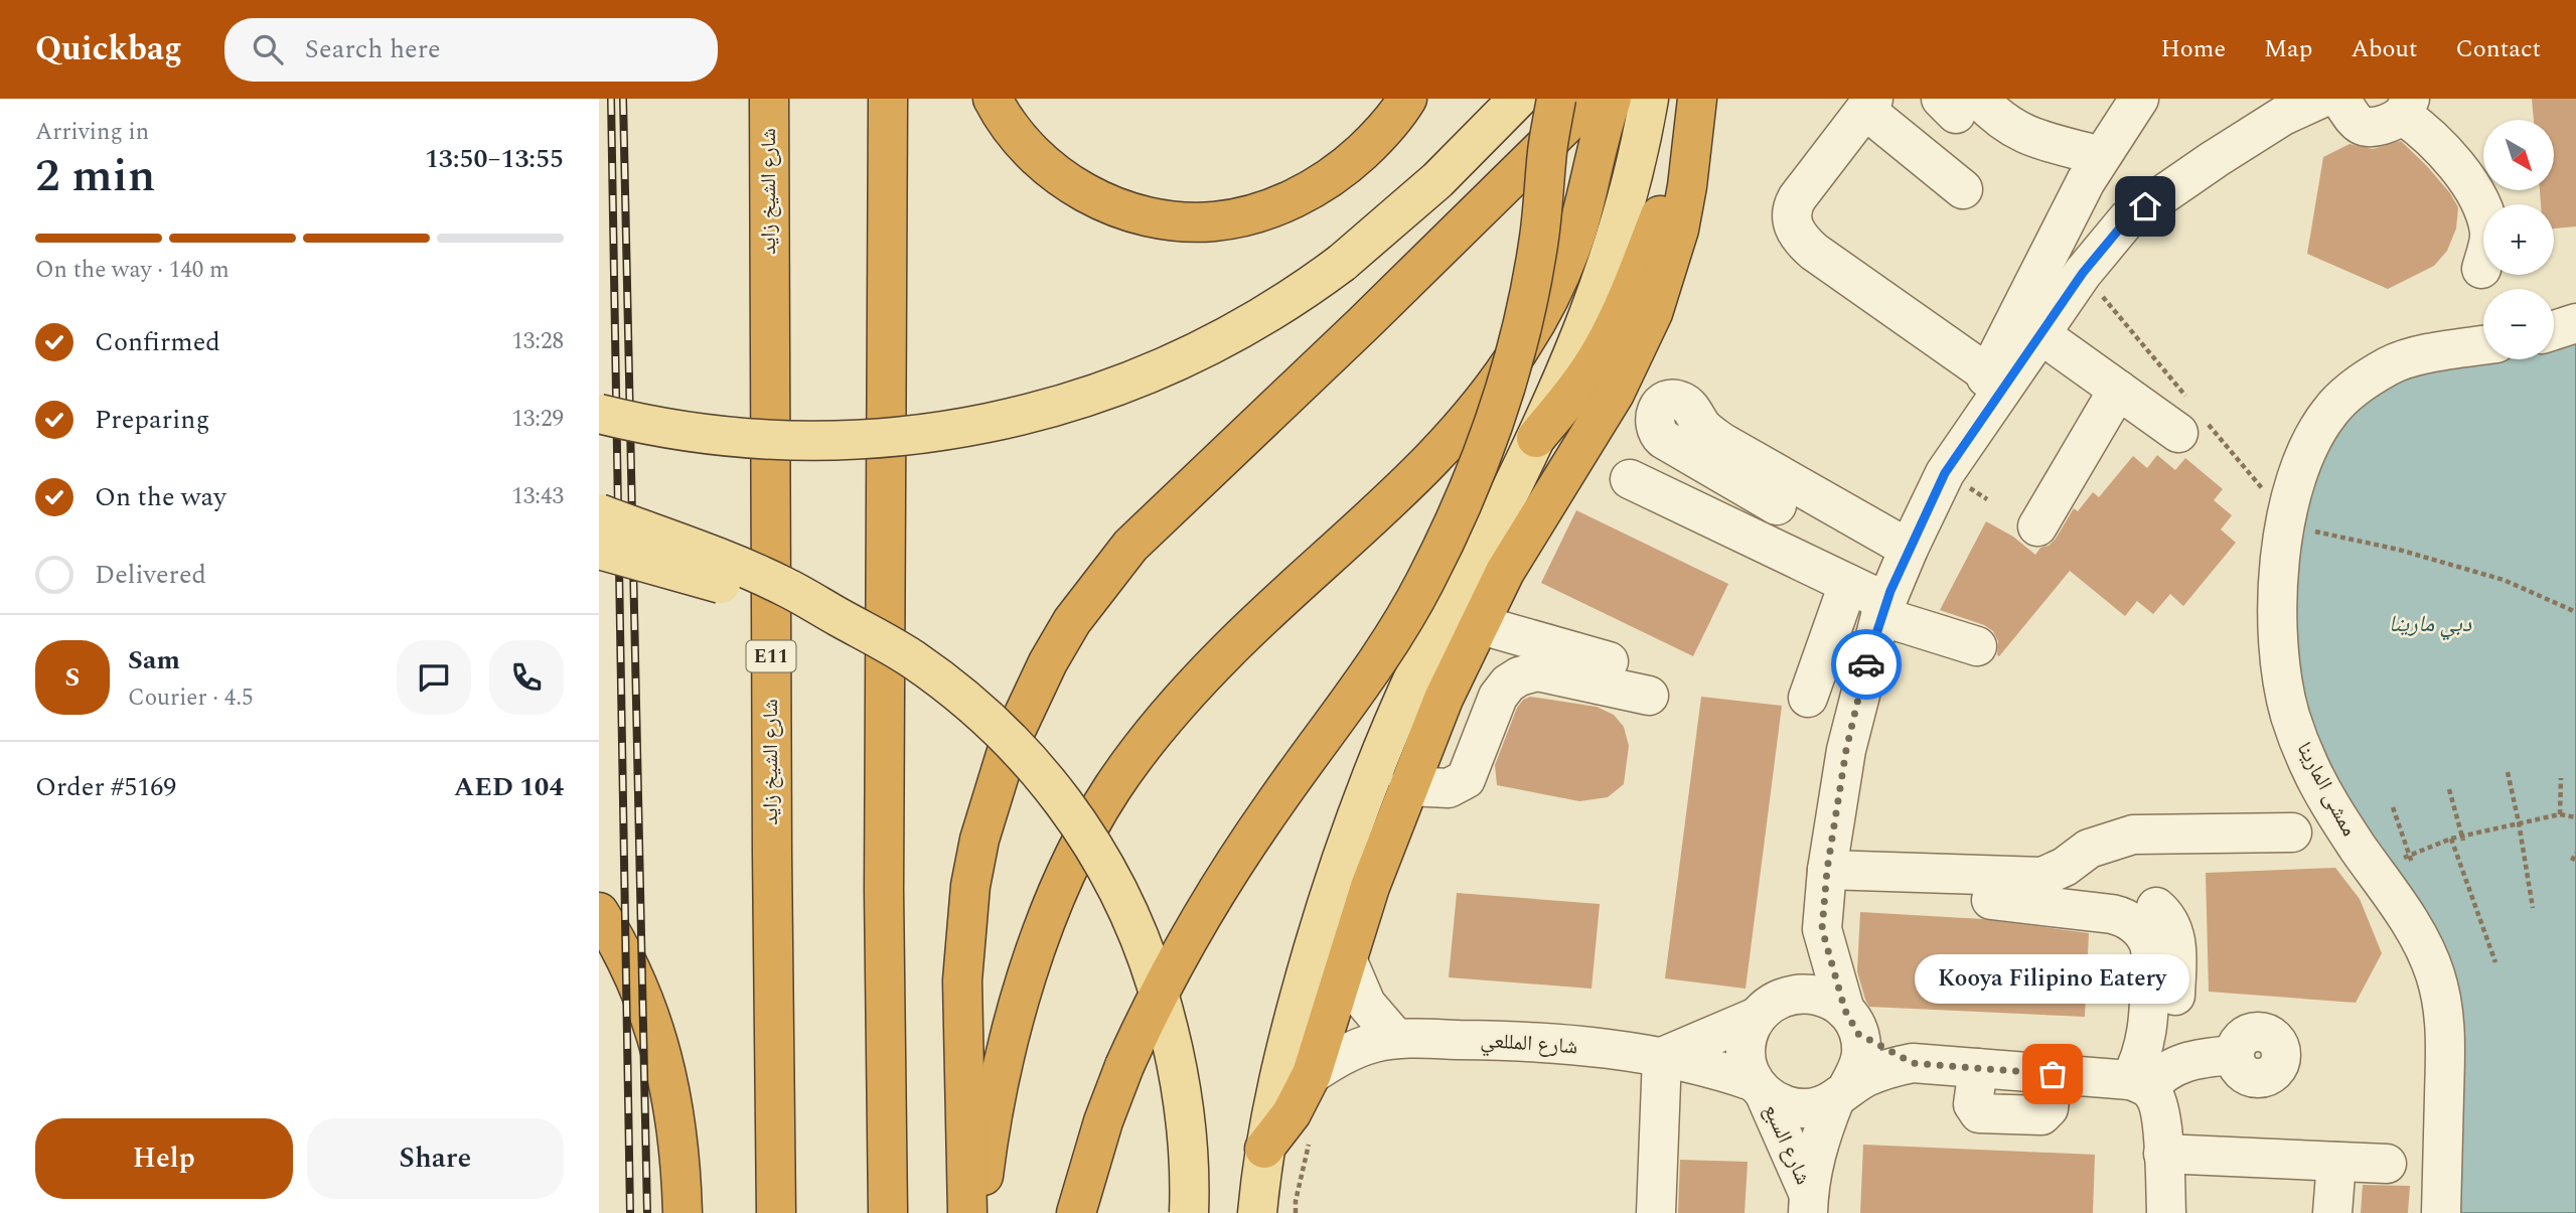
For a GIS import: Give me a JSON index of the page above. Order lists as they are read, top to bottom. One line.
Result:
{"streets":{"highway":["شارع الشيخ زايد","E11"],"street":["ممشى المارينا","شارع المللعي","شارع السبع"]},"crossings":[["شارع المللعي","شارع السبع"]],"water":["دبي مارينا"],"places":["Kooya Filipino Eatery"],"north":"bottom right","page":{"header":"Quickbag","search":"Search here","nav":["Home","Map","About","Contact"],"heading":["2 min","Arriving in","13:50–13:55"],"panel":["Sam","Courier · 4.5","Order #5169","AED 104"],"map_buttons":["+","−"],"bar":"On the way · 140 m","list":[["Confirmed","13:28"],["Preparing","13:29"],["On the way","13:43"],"Delivered"],"round":"S","bubble":"Kooya Filipino Eatery","buttons":["Help","Share"]}}
